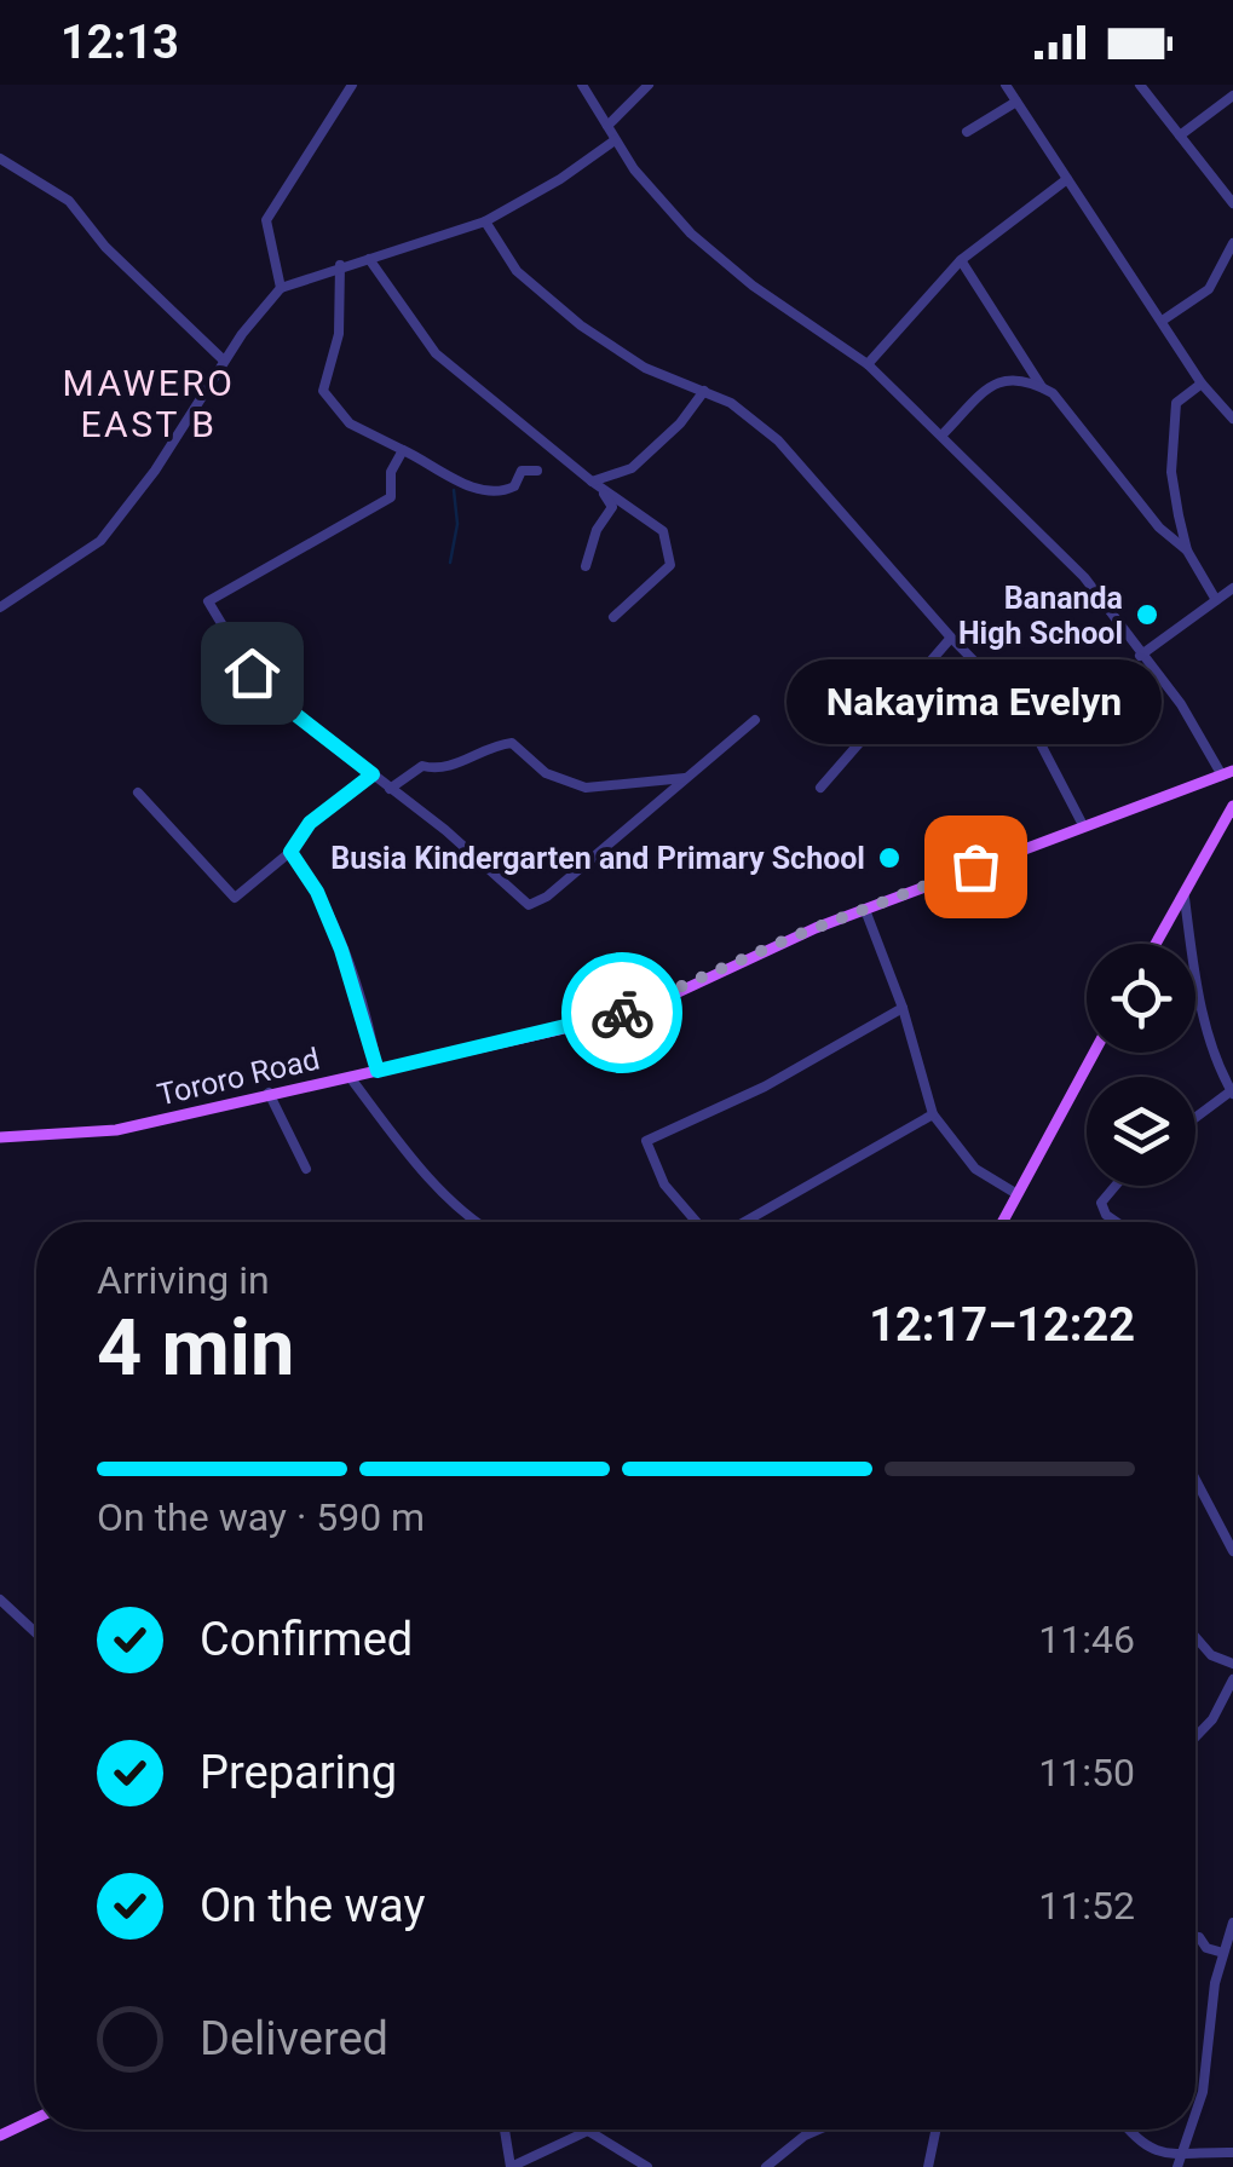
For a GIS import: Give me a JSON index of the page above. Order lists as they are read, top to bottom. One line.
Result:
{"streets":{"main road":["Tororo Road"]},"districts":["MAWERO EAST B"],"places":["Bananda High School","Busia Kindergarten and Primary School","Nakayima Evelyn"],"page":{"status":"12:13","bubble":"Nakayima Evelyn","heading":["4 min","Arriving in","12:17–12:22"],"bar":"On the way · 590 m","list":[["Confirmed","11:46"],["Preparing","11:50"],["On the way","11:52"],"Delivered"]}}
